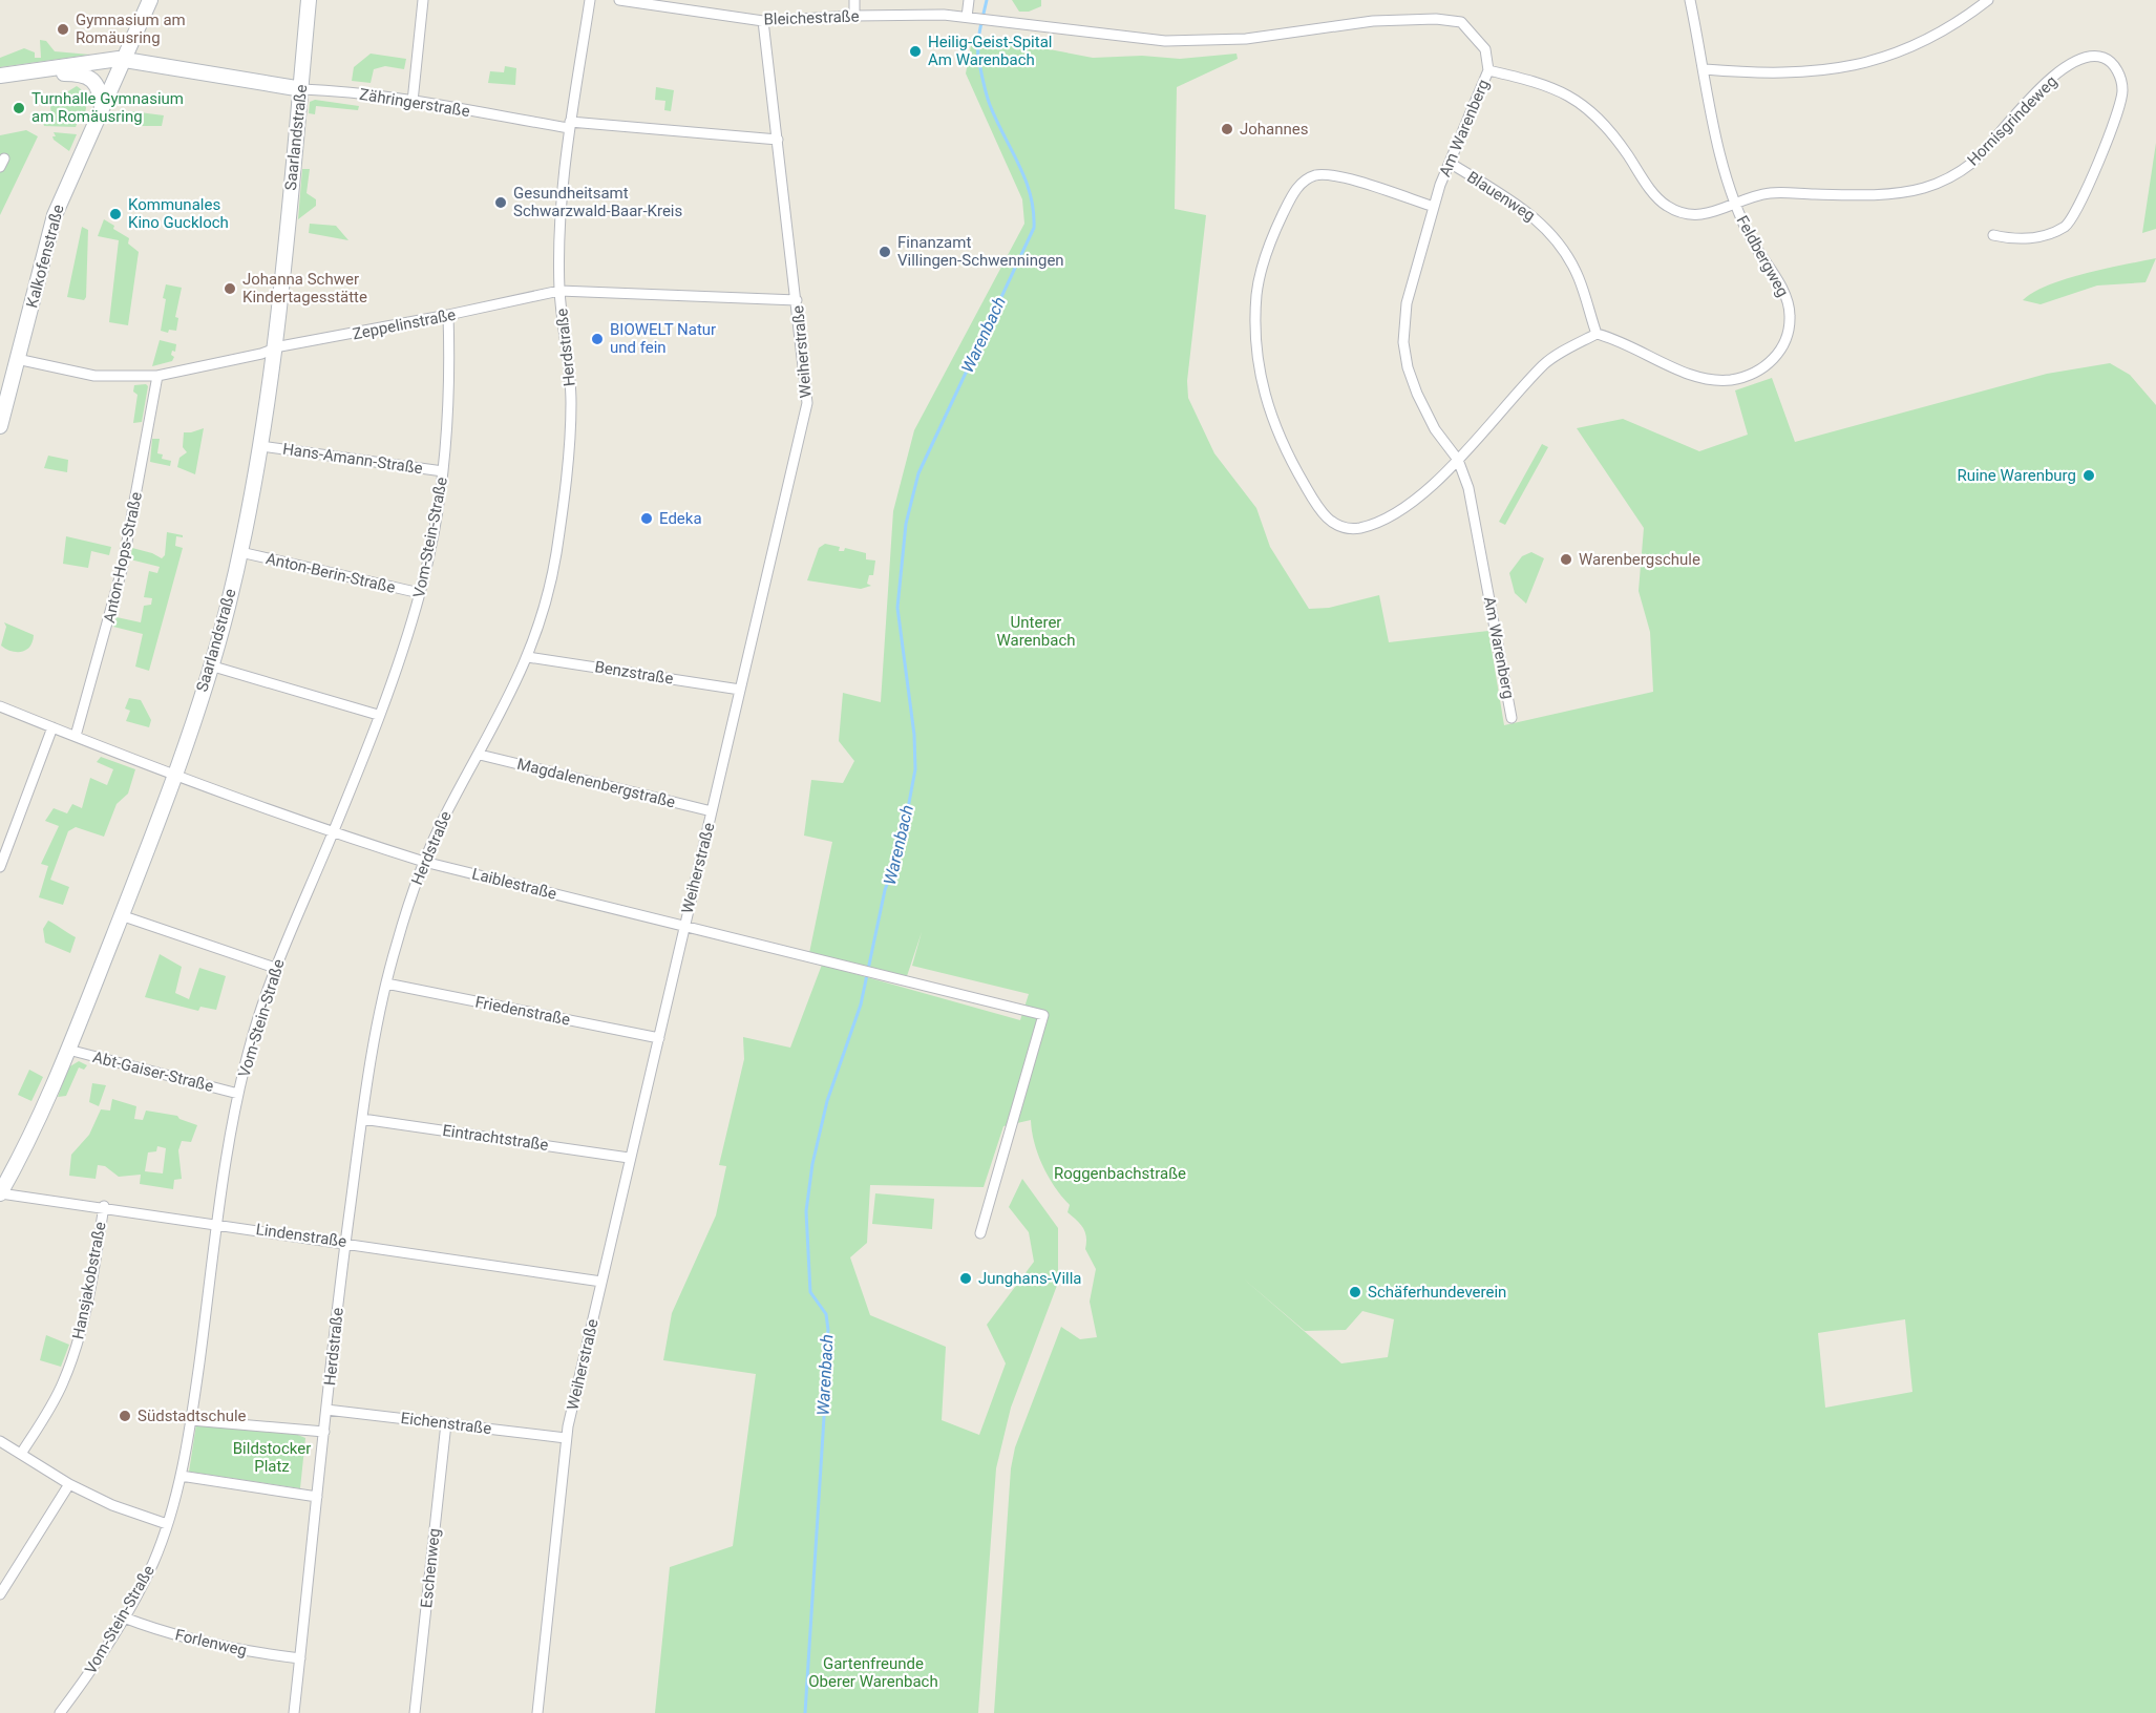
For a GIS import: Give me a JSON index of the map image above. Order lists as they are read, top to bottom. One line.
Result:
{"streets":{"street":["Bleichestraße","Zähringerstraße","Hornisgrindeweg","Am Warenberg","Saarlandstraße","Blauenweg","Kalkofenstraße","Feldbergweg","Zeppelinstraße","Herdstraße","Weiherstraße","Hans-Amann-Straße","Vom-Stein-Straße","Anton-Hops-Straße","Anton-Berin-Straße","Benzstraße","Magdalenenbergstraße","Laiblestraße","Friedenstraße","Abt-Gaiser-Straße","Eintrachtstraße","Lindenstraße","Hansjakobstraße","Eichenstraße","Eschenweg","Forlenweg"]},"crossings":[["Bleichestraße","Am Warenberg"],["Bleichestraße","Weiherstraße"],["Zähringerstraße","Saarlandstraße"],["Zähringerstraße","Kalkofenstraße"],["Zähringerstraße","Herdstraße"],["Zähringerstraße","Weiherstraße"],["Hornisgrindeweg","Feldbergweg"],["Am Warenberg","Blauenweg"],["Saarlandstraße","Zeppelinstraße"],["Saarlandstraße","Hans-Amann-Straße"],["Saarlandstraße","Anton-Berin-Straße"],["Saarlandstraße","Laiblestraße"],["Saarlandstraße","Abt-Gaiser-Straße"],["Saarlandstraße","Lindenstraße"],["Blauenweg","Feldbergweg"],["Kalkofenstraße","Zeppelinstraße"],["Zeppelinstraße","Herdstraße"],["Zeppelinstraße","Weiherstraße"],["Zeppelinstraße","Vom-Stein-Straße"],["Zeppelinstraße","Anton-Hops-Straße"],["Herdstraße","Benzstraße"],["Herdstraße","Magdalenenbergstraße"],["Herdstraße","Laiblestraße"],["Herdstraße","Friedenstraße"],["Herdstraße","Eintrachtstraße"],["Herdstraße","Lindenstraße"],["Herdstraße","Eichenstraße"],["Herdstraße","Forlenweg"],["Weiherstraße","Benzstraße"],["Weiherstraße","Magdalenenbergstraße"],["Weiherstraße","Laiblestraße"],["Weiherstraße","Friedenstraße"],["Weiherstraße","Eintrachtstraße"],["Weiherstraße","Lindenstraße"],["Weiherstraße","Eichenstraße"],["Hans-Amann-Straße","Vom-Stein-Straße"],["Vom-Stein-Straße","Anton-Berin-Straße"],["Vom-Stein-Straße","Laiblestraße"],["Vom-Stein-Straße","Abt-Gaiser-Straße"],["Vom-Stein-Straße","Lindenstraße"],["Vom-Stein-Straße","Forlenweg"],["Anton-Hops-Straße","Laiblestraße"],["Lindenstraße","Hansjakobstraße"],["Eichenstraße","Eschenweg"]],"water":["Warenbach"],"parks":["Unterer Warenbach","Roggenbachstraße","Bildstocker Platz","Gartenfreunde Oberer Warenbach"],"places":["Gymnasium am Romäusring","Heilig-Geist-Spital Am Warenbach","Turnhalle Gymnasium am Romäusring","Johannes","Gesundheitsamt Schwarzwald-Baar-Kreis","Kommunales Kino Guckloch","Finanzamt Villingen-Schwenningen","Johanna Schwer Kindertagesstätte","BIOWELT Natur und fein","Ruine Warenburg","Edeka","Warenbergschule","Junghans-Villa","Schäferhundeverein","Südstadtschule"]}
